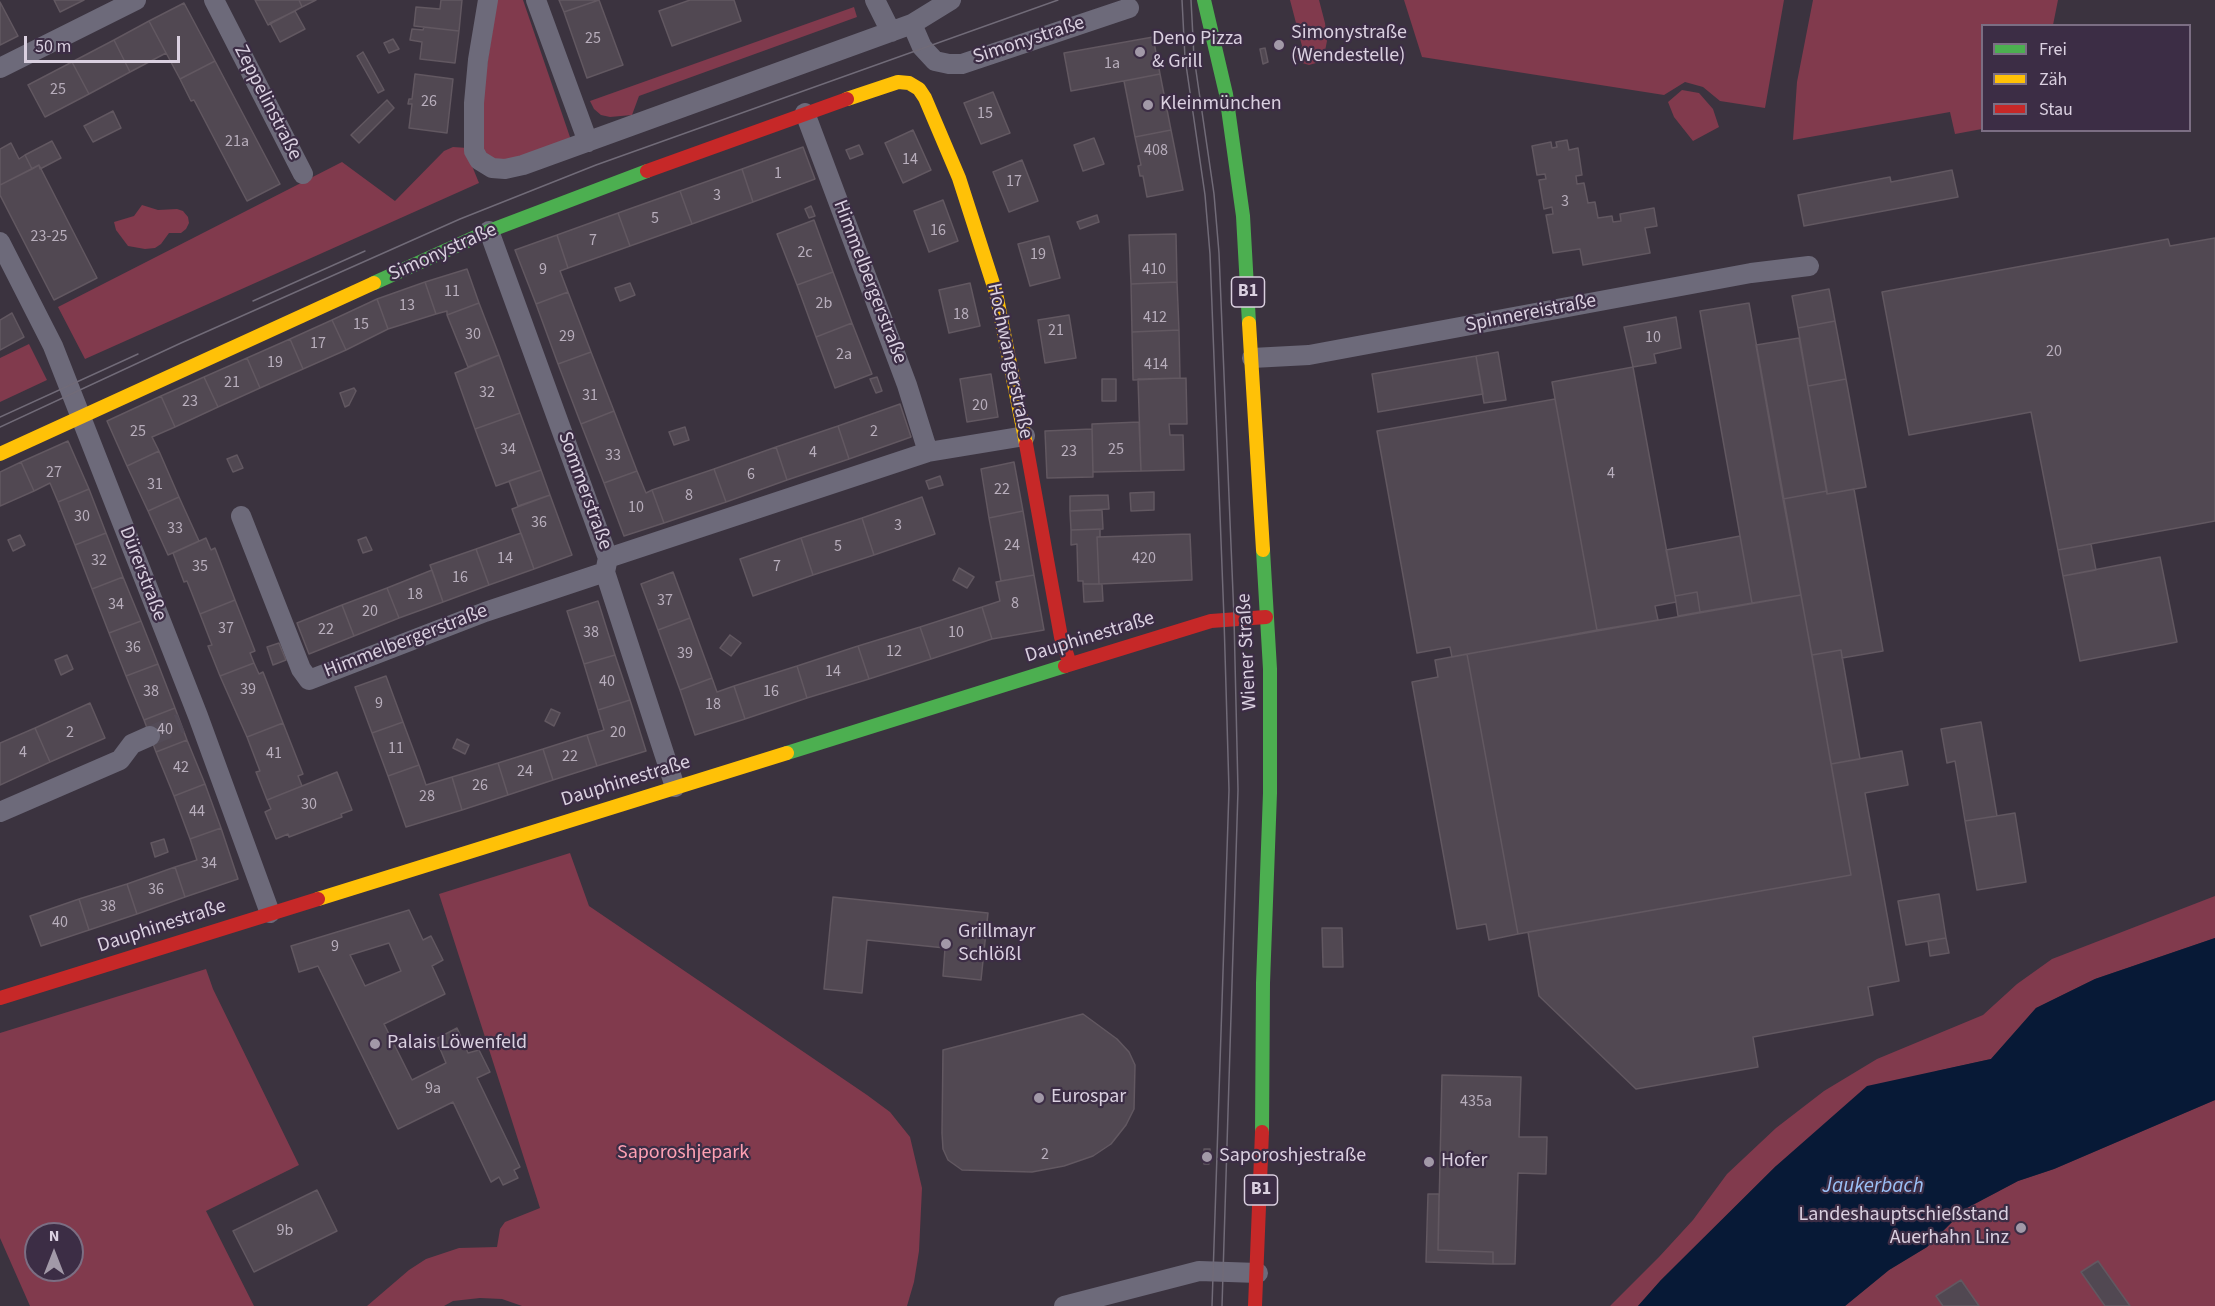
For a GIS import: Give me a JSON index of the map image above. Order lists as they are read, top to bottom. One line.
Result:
{"streets":{"main road":["Simonystraße","B1","Hochwangerstraße","Dauphinestraße","Wiener Straße"],"street":["Zeppelinstraße","Himmelbergerstraße","Spinnereistraße","Sommerstraße","Dürerstraße"]},"crossings":[["Simonystraße","Himmelbergerstraße"],["Simonystraße","Hochwangerstraße"],["Simonystraße","Sommerstraße"],["Simonystraße","Dürerstraße"],["Himmelbergerstraße","Hochwangerstraße"],["Himmelbergerstraße","Sommerstraße"],["Spinnereistraße","Wiener Straße"],["Hochwangerstraße","Dauphinestraße"],["Sommerstraße","Dauphinestraße"],["Dürerstraße","Dauphinestraße"],["Dauphinestraße","Wiener Straße"]],"water":["Jaukerbach"],"parks":["Saporoshjepark"],"places":["Simonystraße (Wendestelle)","Deno Pizza & Grill","Kleinmünchen","Grillmayr Schlößl","Palais Löwenfeld","Eurospar","Saporoshjestraße","Hofer","Landeshauptschießstand Auerhahn Linz"],"house_numbers":["25","1a","25","26","15","21a","408","14","1","17","3","3","5","16","23-25","7","2c","19","9","410","11","2b","13","18","412","15","21","30","29","10","17","20","2a","19","414","21","32","31","23","20","25","2","34","25","23","4","33","27","4","6","31","22","8","10","30","36","3","33","24","5","14","420","32","35","7","16","18","37","8","34","20","37","22","38","10","36","12","39","14","40","39","38","16","9","18","40","2","20","11","4","41","22","42","24","26","28","30","44","34","36","38","40","9","9a","435a","2","9b"],"legend":["Frei","Zäh","Stau"],"scale_bar":"50 m","north":"top"}
